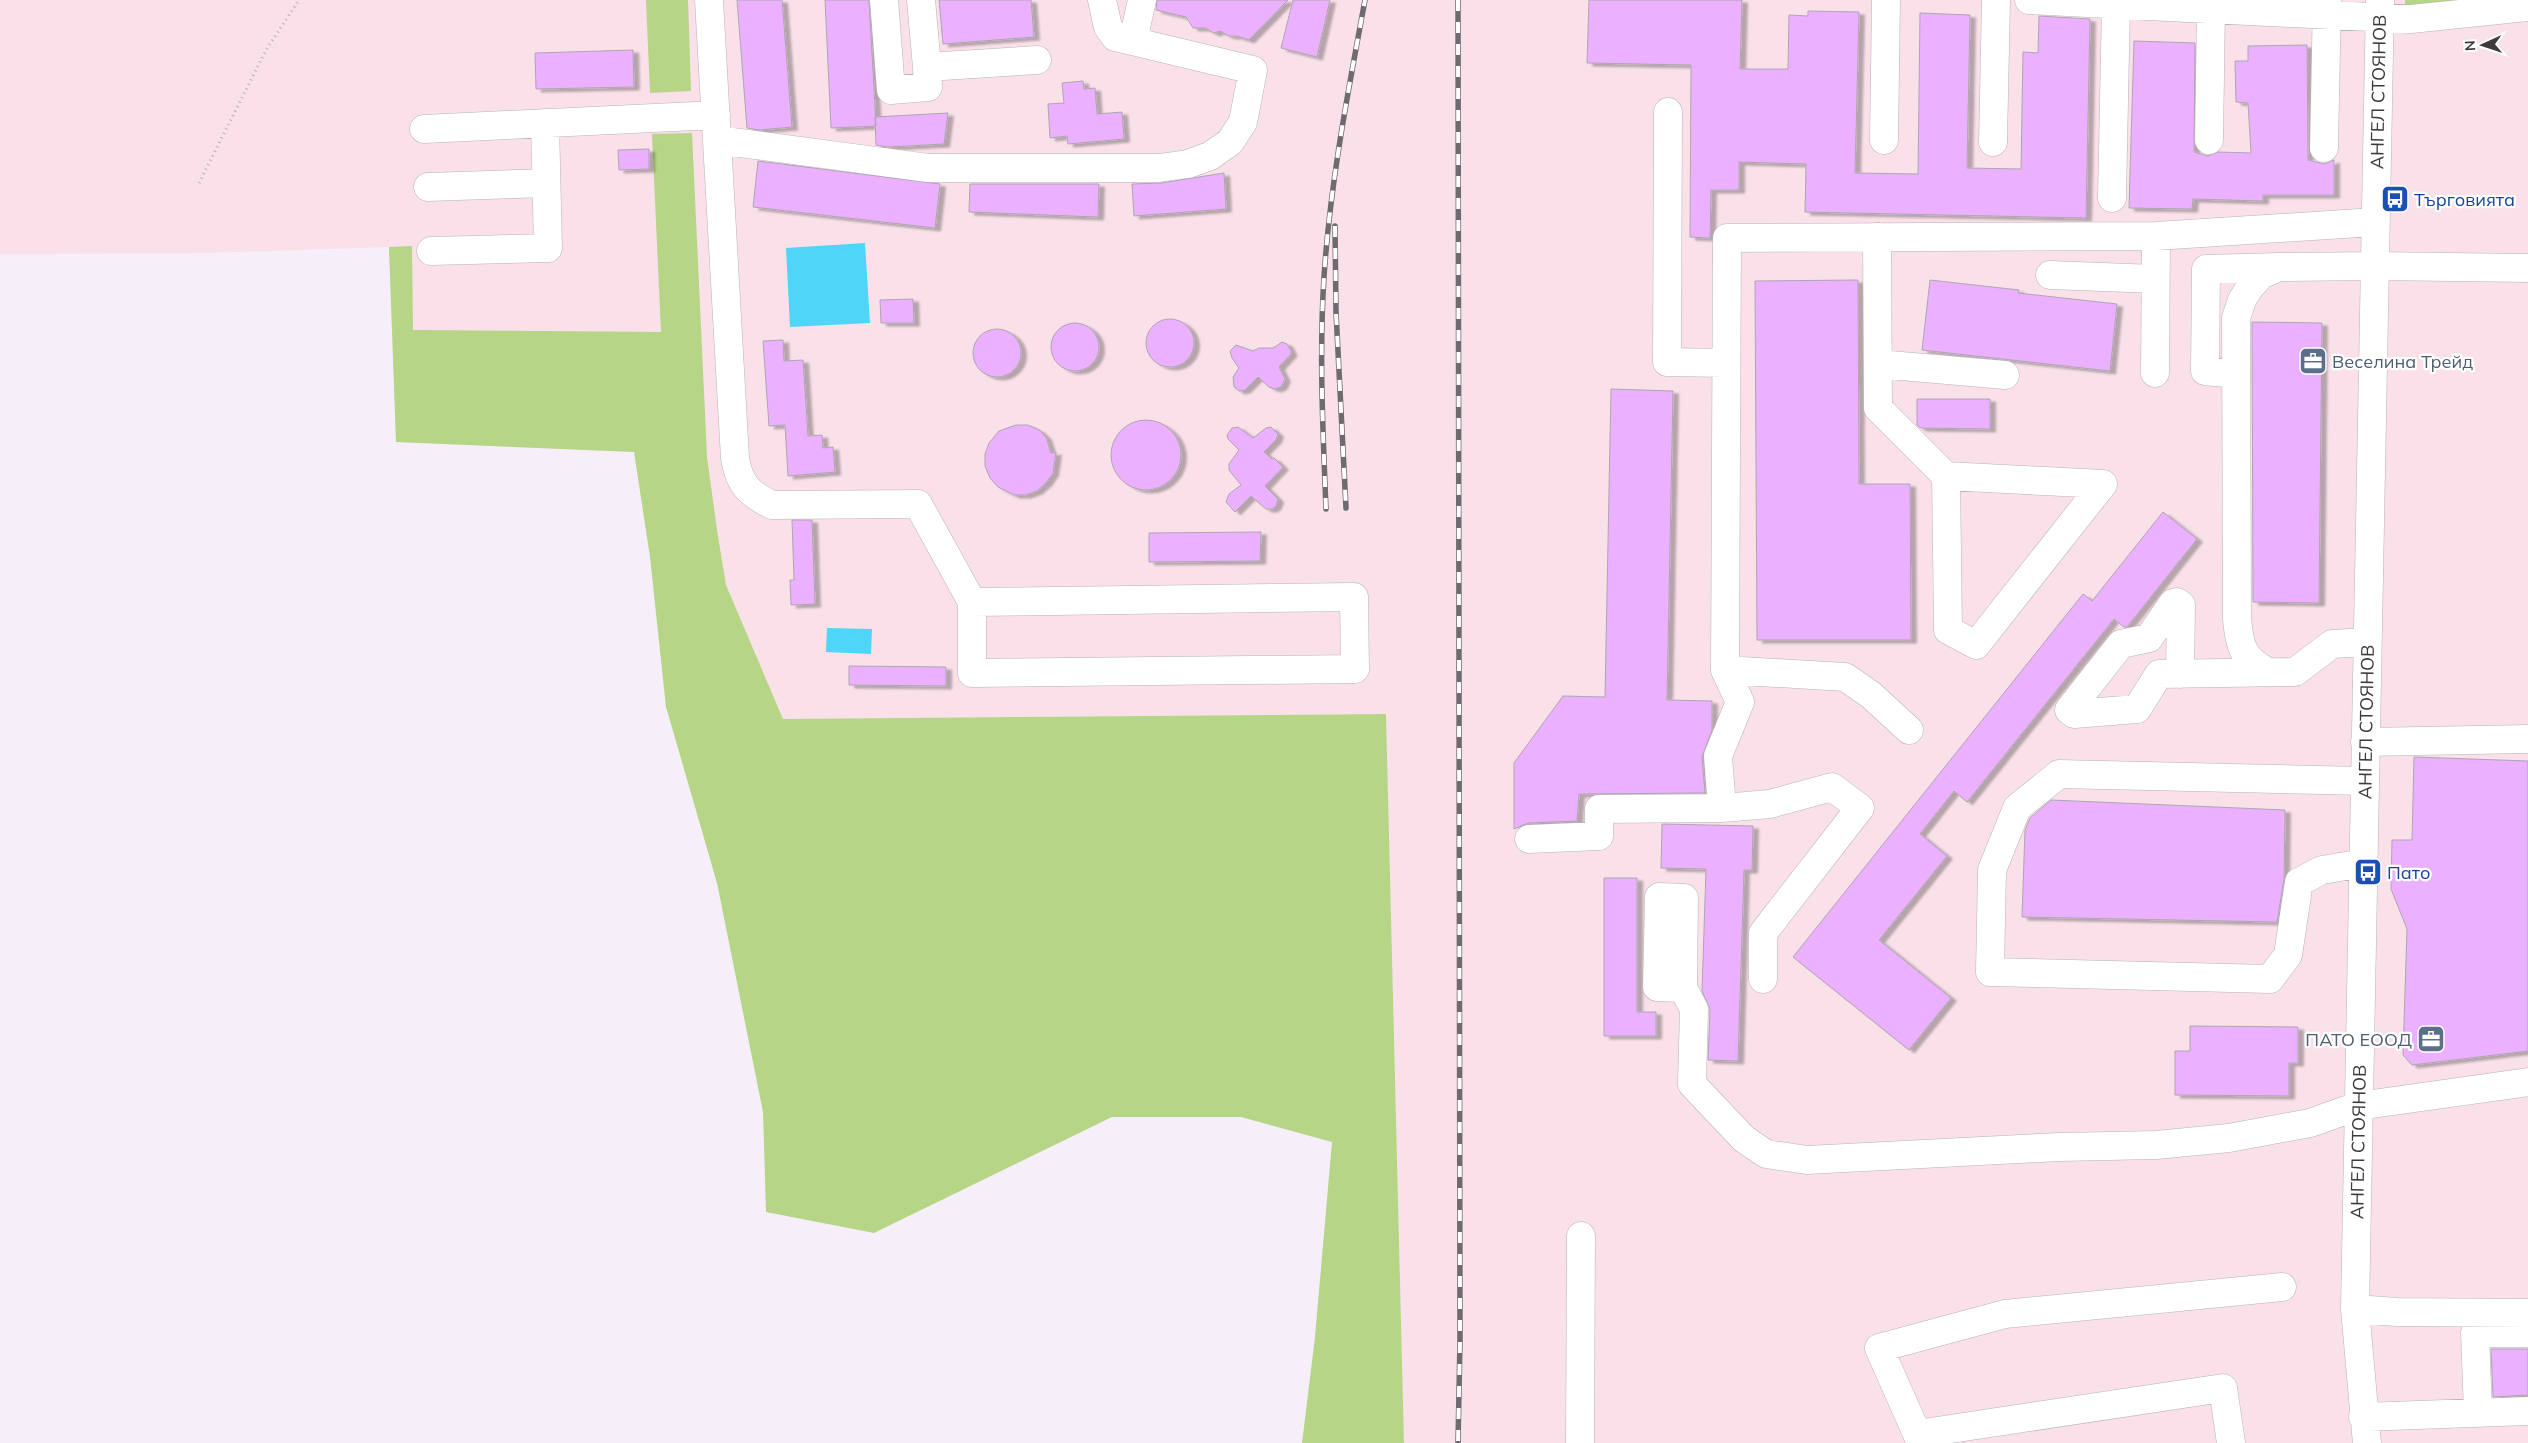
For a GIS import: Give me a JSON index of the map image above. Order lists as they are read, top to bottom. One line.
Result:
{"streets":{"street":["АНГЕЛ СТОЯНОВ"]},"places":{"bus stop":["Търговията","Пато"],"office":["Веселина Трейд","ПАТО ЕООД"]},"north":"left"}
